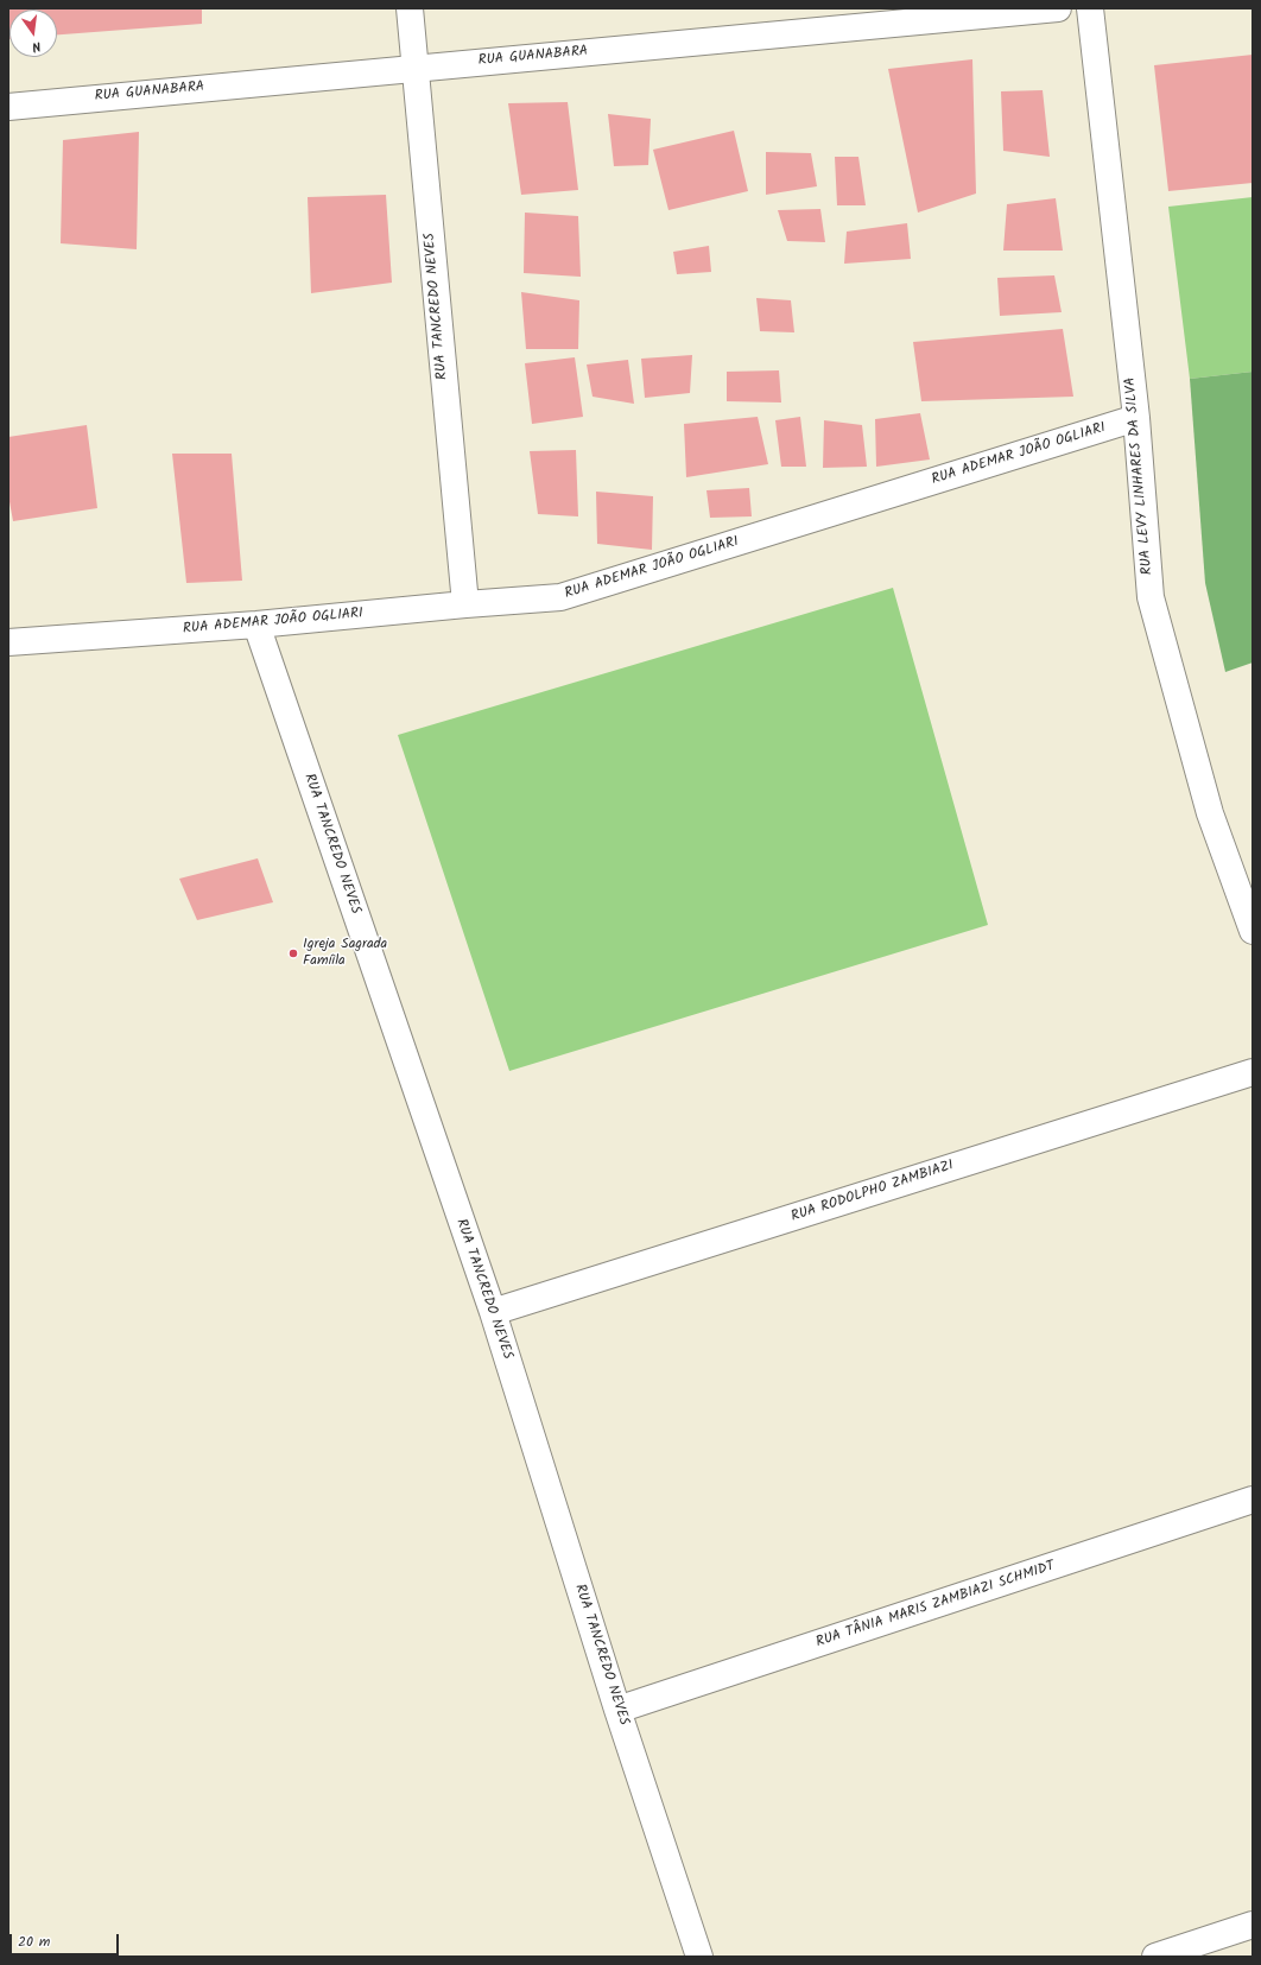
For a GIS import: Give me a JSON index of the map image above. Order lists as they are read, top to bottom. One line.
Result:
{"streets":{"street":["RUA GUANABARA","RUA TANCREDO NEVES","RUA ADEMAR JOÃO OGLIARI","RUA LEVY LINHARES DA SILVA","RUA RODOLPHO ZAMBIAZI","RUA TÂNIA MARIS ZAMBIAZI SCHMIDT"]},"crossings":[["RUA GUANABARA","RUA TANCREDO NEVES"],["RUA TANCREDO NEVES","RUA ADEMAR JOÃO OGLIARI"],["RUA TANCREDO NEVES","RUA RODOLPHO ZAMBIAZI"],["RUA TANCREDO NEVES","RUA TÂNIA MARIS ZAMBIAZI SCHMIDT"],["RUA ADEMAR JOÃO OGLIARI","RUA LEVY LINHARES DA SILVA"]],"places":["Igreja Sagrada Famíila"],"scale_bar":"20 m","north":"bottom"}
